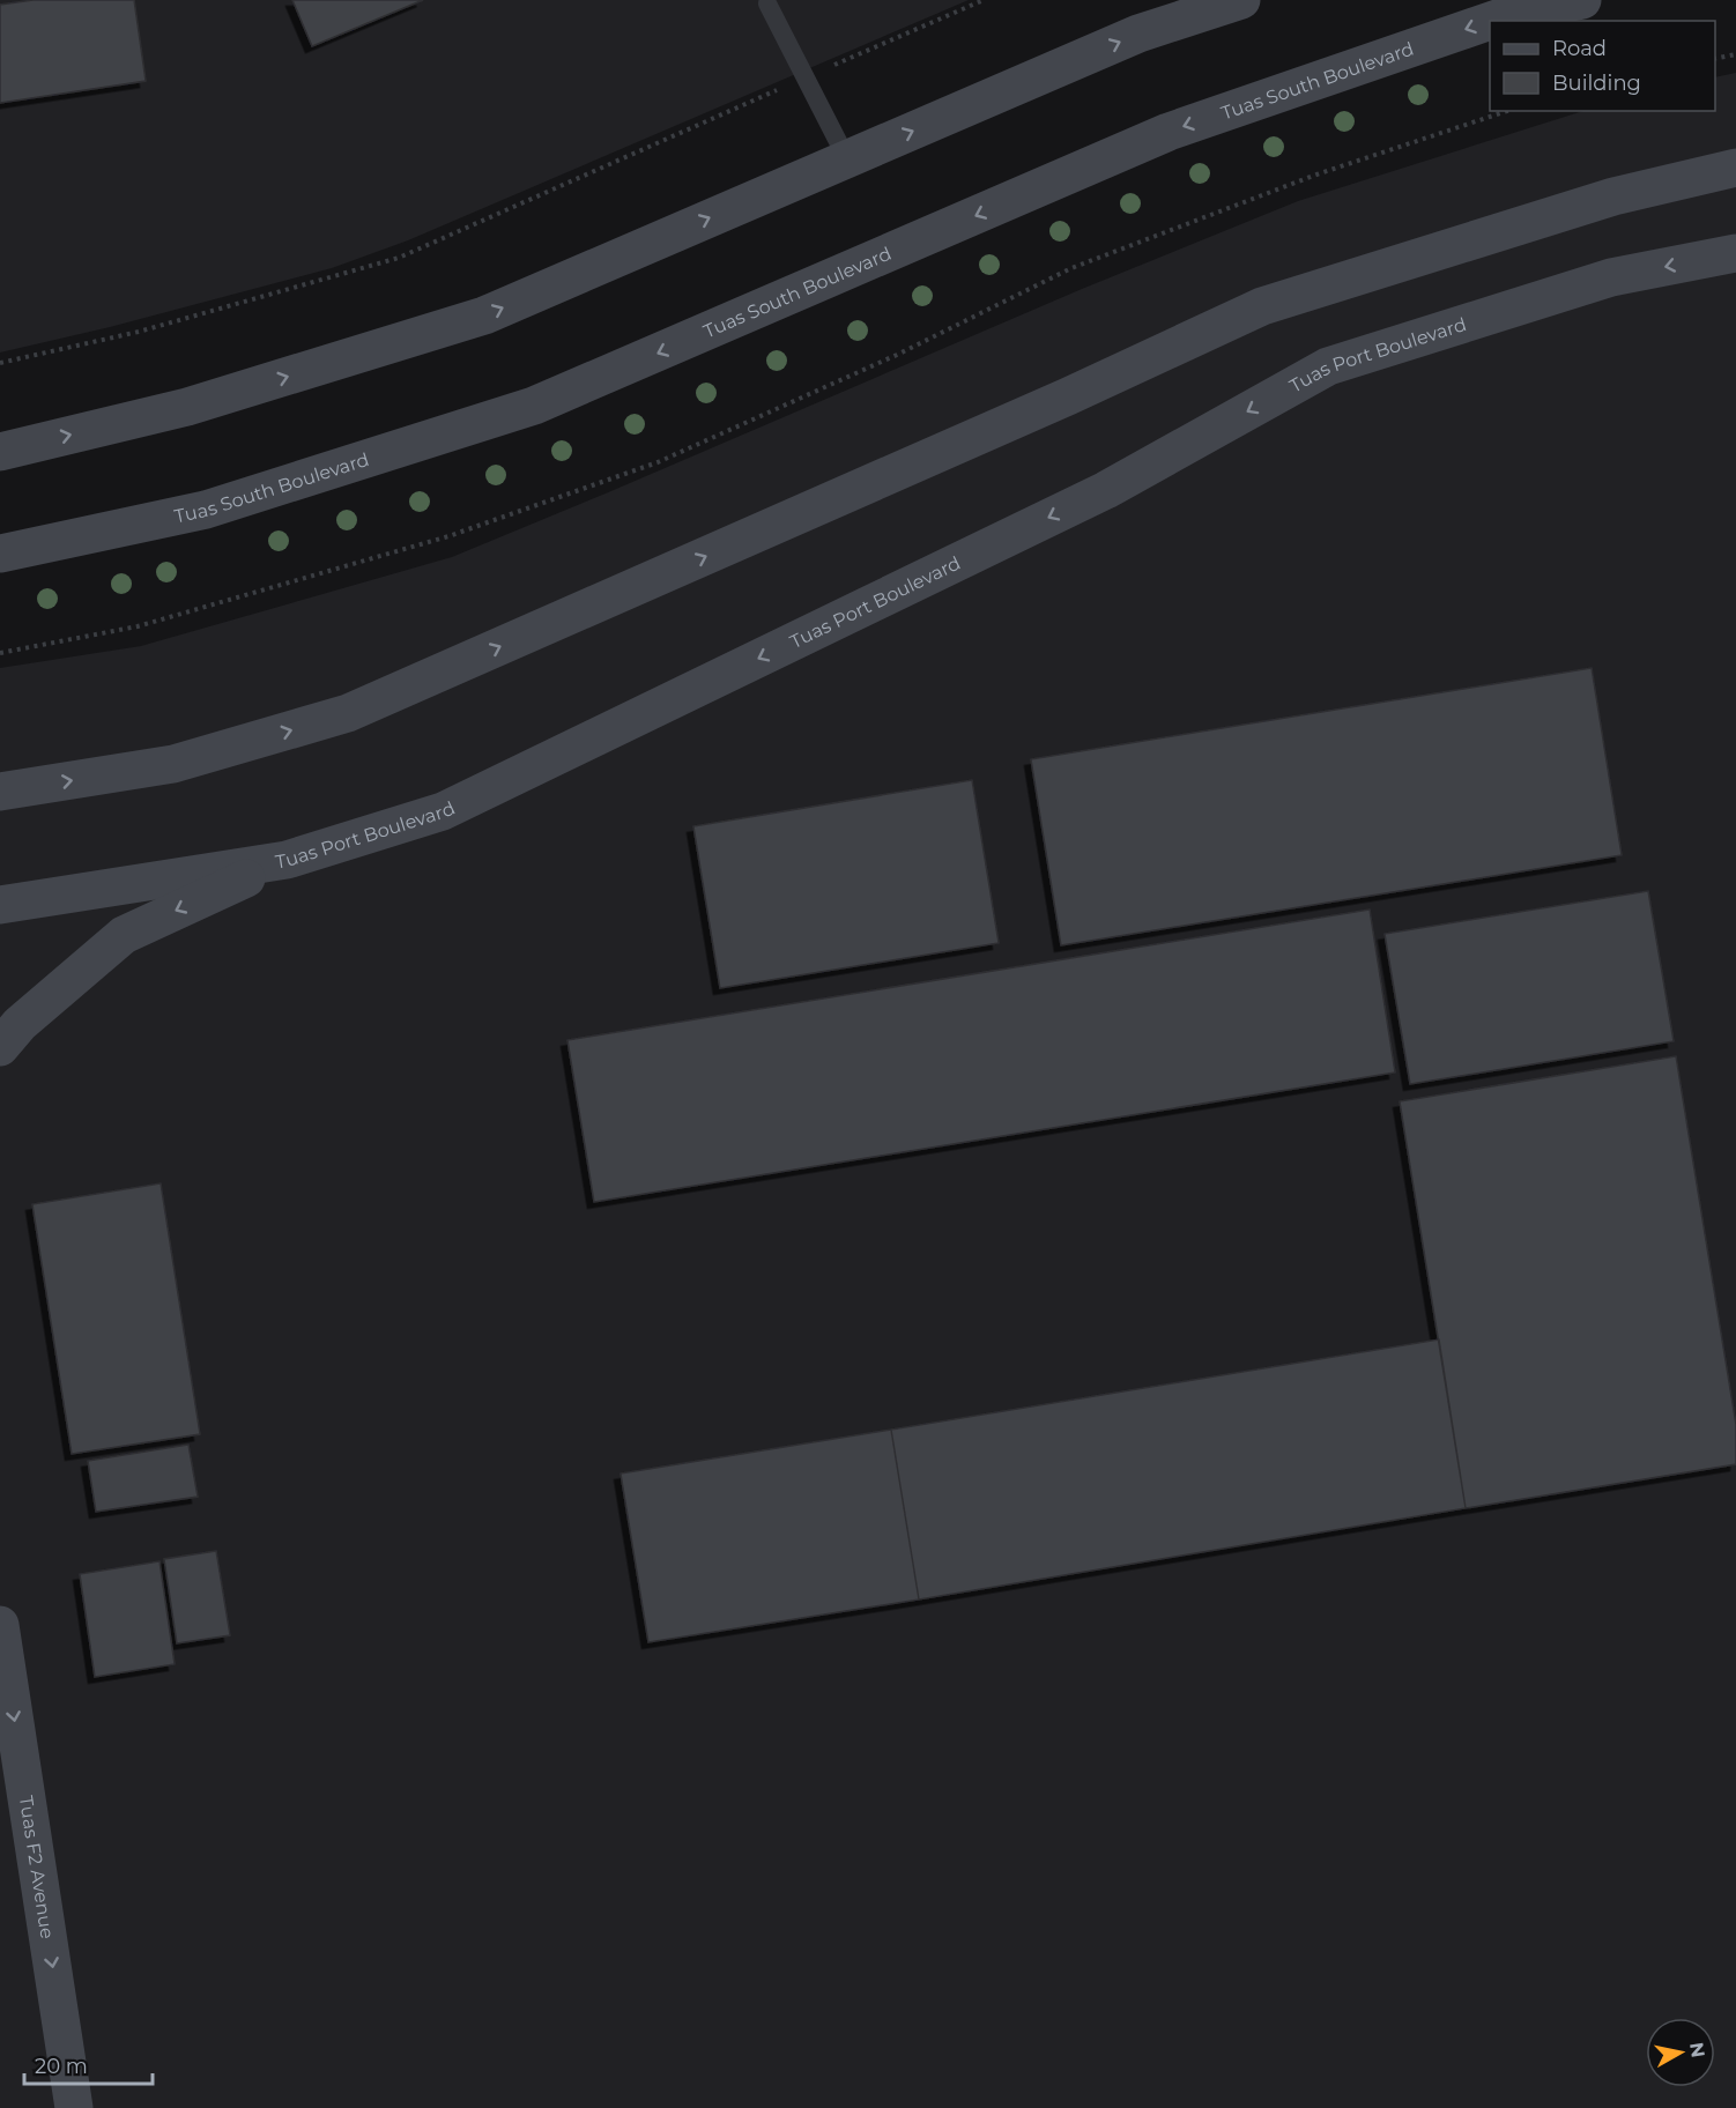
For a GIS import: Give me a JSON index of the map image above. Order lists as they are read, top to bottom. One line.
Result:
{"streets":{"street":["Tuas South Boulevard","Tuas Port Boulevard","Tuas F2 Avenue"]},"one_way":["Tuas F2 Avenue"],"legend":["Road","Building"],"scale_bar":"20 m","north":"right"}
